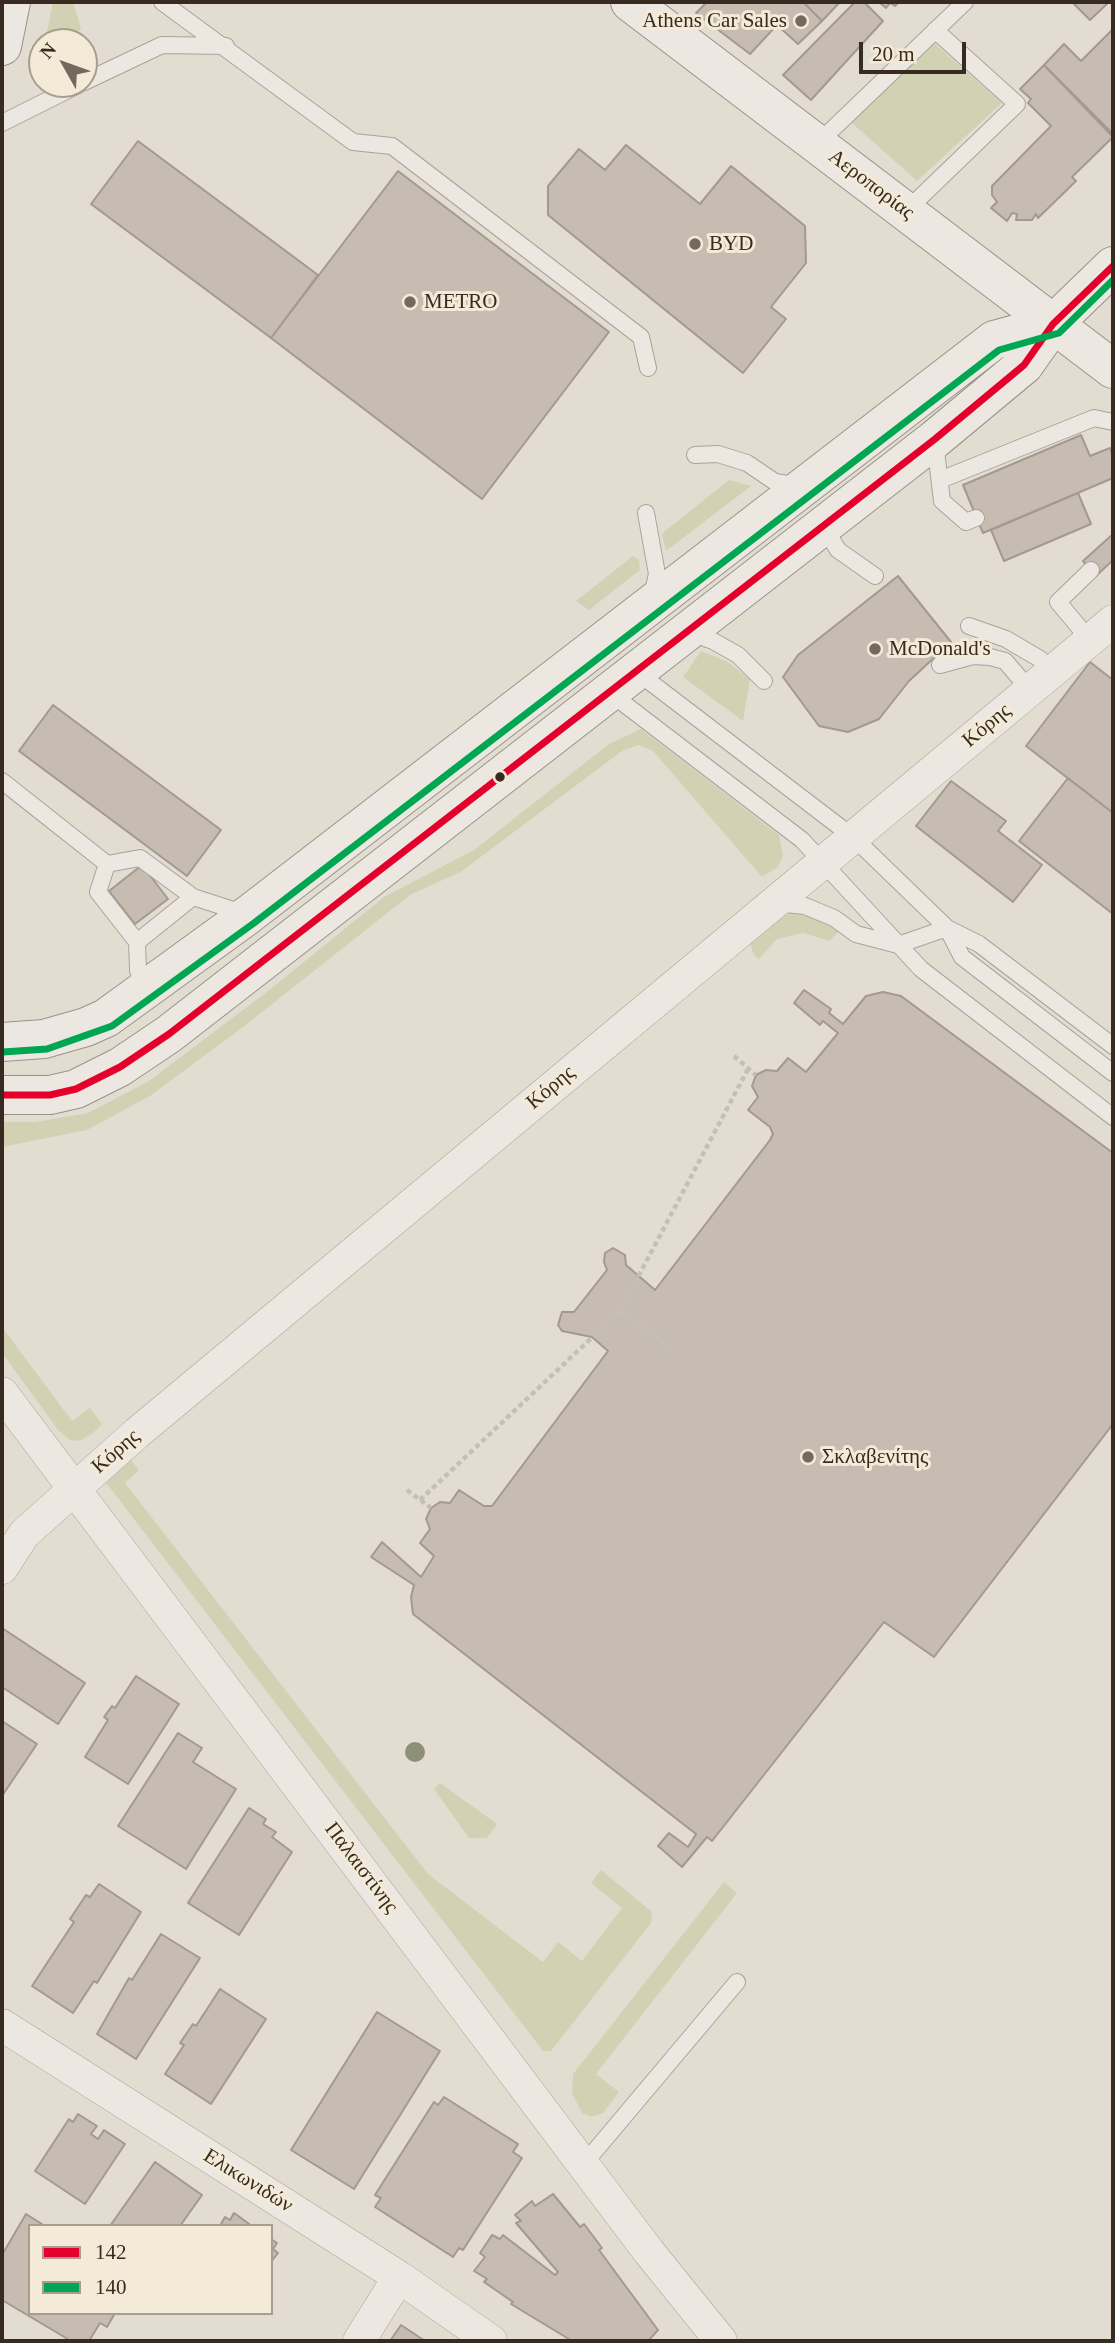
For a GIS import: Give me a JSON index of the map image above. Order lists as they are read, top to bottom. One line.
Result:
{"streets":{"main road":["Αεροπορίας"],"street":["Κόρης","Παλαιστίνης","Ελικωνιδών"]},"crossings":[["Κόρης","Παλαιστίνης"]],"places":["Athens Car Sales","BYD","METRO","McDonald's","Σκλαβενίτης"],"lines":["transit line 142","transit line 140"],"legend":["142","140"],"scale_bar":"20 m","north":"top left"}
